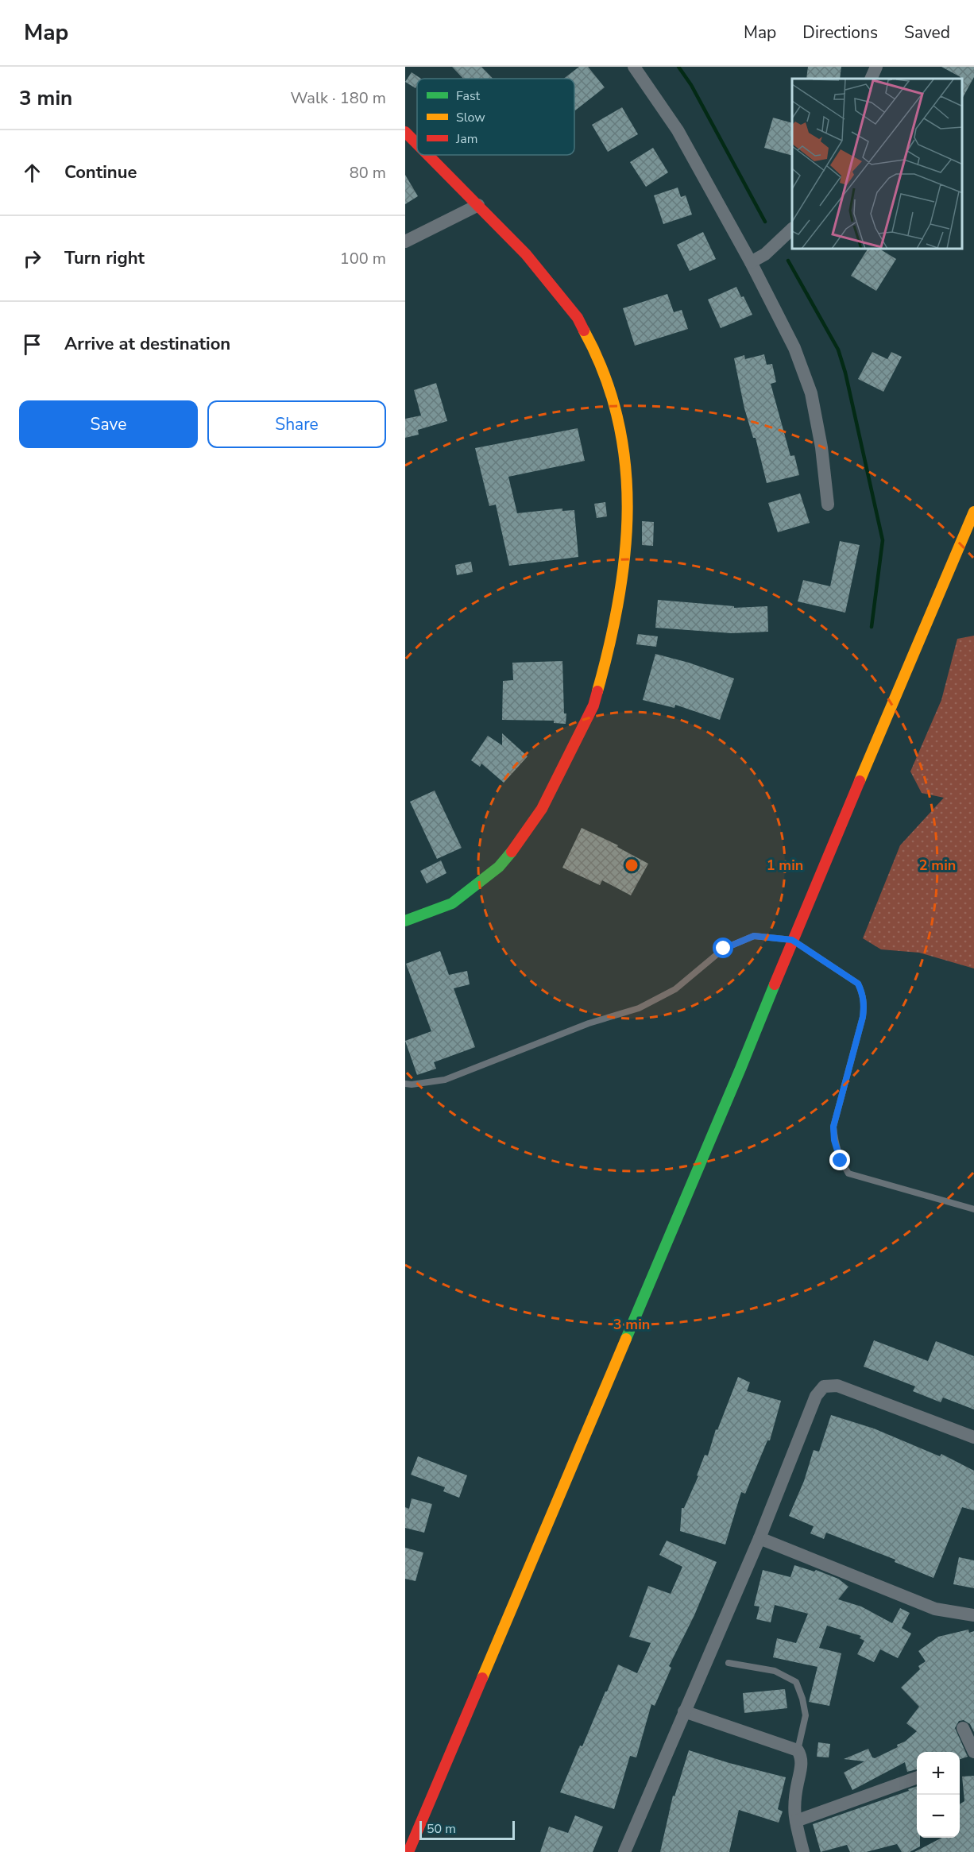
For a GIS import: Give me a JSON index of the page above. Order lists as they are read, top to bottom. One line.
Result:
{"legend":["Fast","Slow","Jam"],"scale_bar":"50 m","page":{"header":"Map","nav":["Map","Directions","Saved"],"heading":["3 min","Walk · 180 m"],"list":[["Continue","80 m"],["Turn right","100 m"],"Arrive at destination"],"buttons":["Save","Share"],"map_buttons":["+","−"],"scale":"50 m"},"rings":["1 min","2 min","3 min"]}
